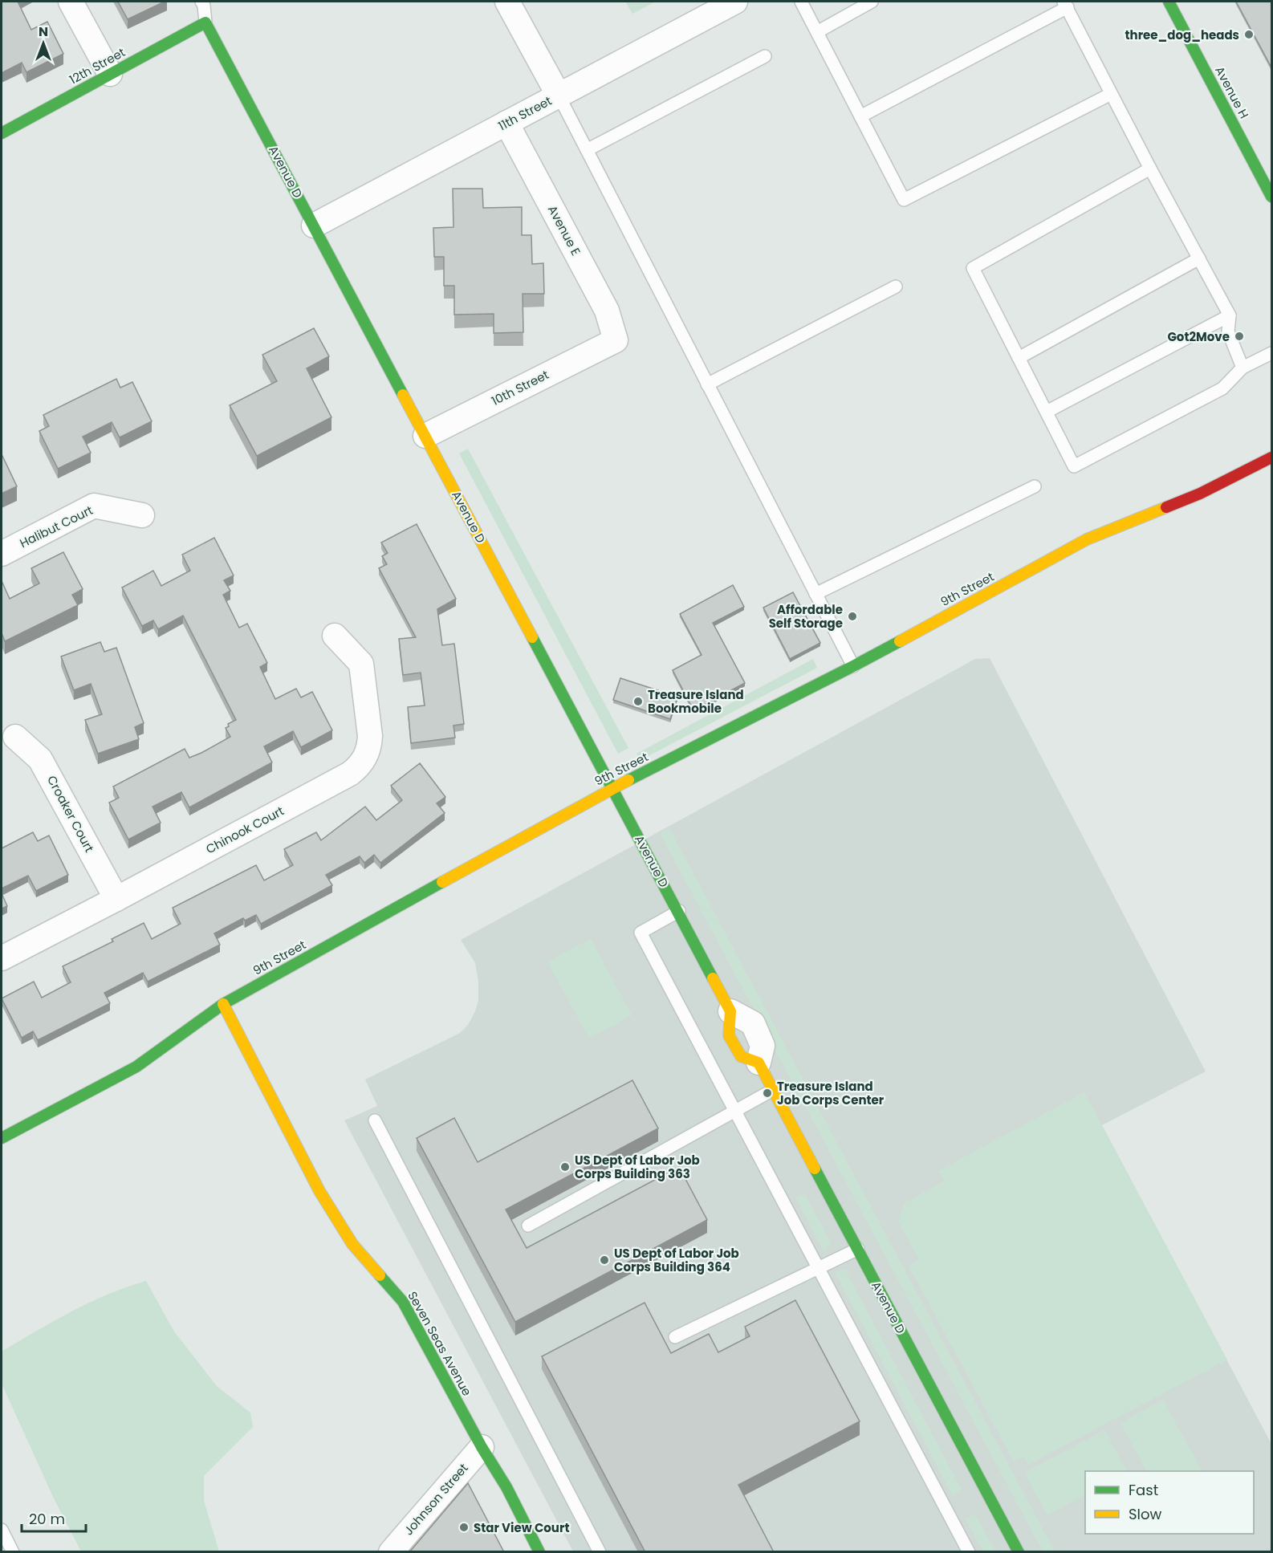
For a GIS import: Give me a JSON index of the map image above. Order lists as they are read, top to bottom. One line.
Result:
{"streets":{"street":["12th Street","Avenue H","11th Street","Avenue D","Avenue E","10th Street","Halibut Court","9th Street","Croaker Court","Chinook Court","Seven Seas Avenue","Johnson Street"]},"crossings":[["12th Street","Avenue D"],["11th Street","Avenue D"],["11th Street","Avenue E"],["Avenue D","10th Street"],["Avenue D","9th Street"],["Avenue E","10th Street"],["9th Street","Seven Seas Avenue"],["Croaker Court","Chinook Court"],["Seven Seas Avenue","Johnson Street"]],"places":["three_dog_heads","Got2Move","Affordable Self Storage","Treasure Island Bookmobile","Treasure Island Job Corps Center","US Dept of Labor Job Corps Building 363","US Dept of Labor Job Corps Building 364","Star View Court"],"legend":["Fast","Slow"],"scale_bar":"20 m","north":"top"}
